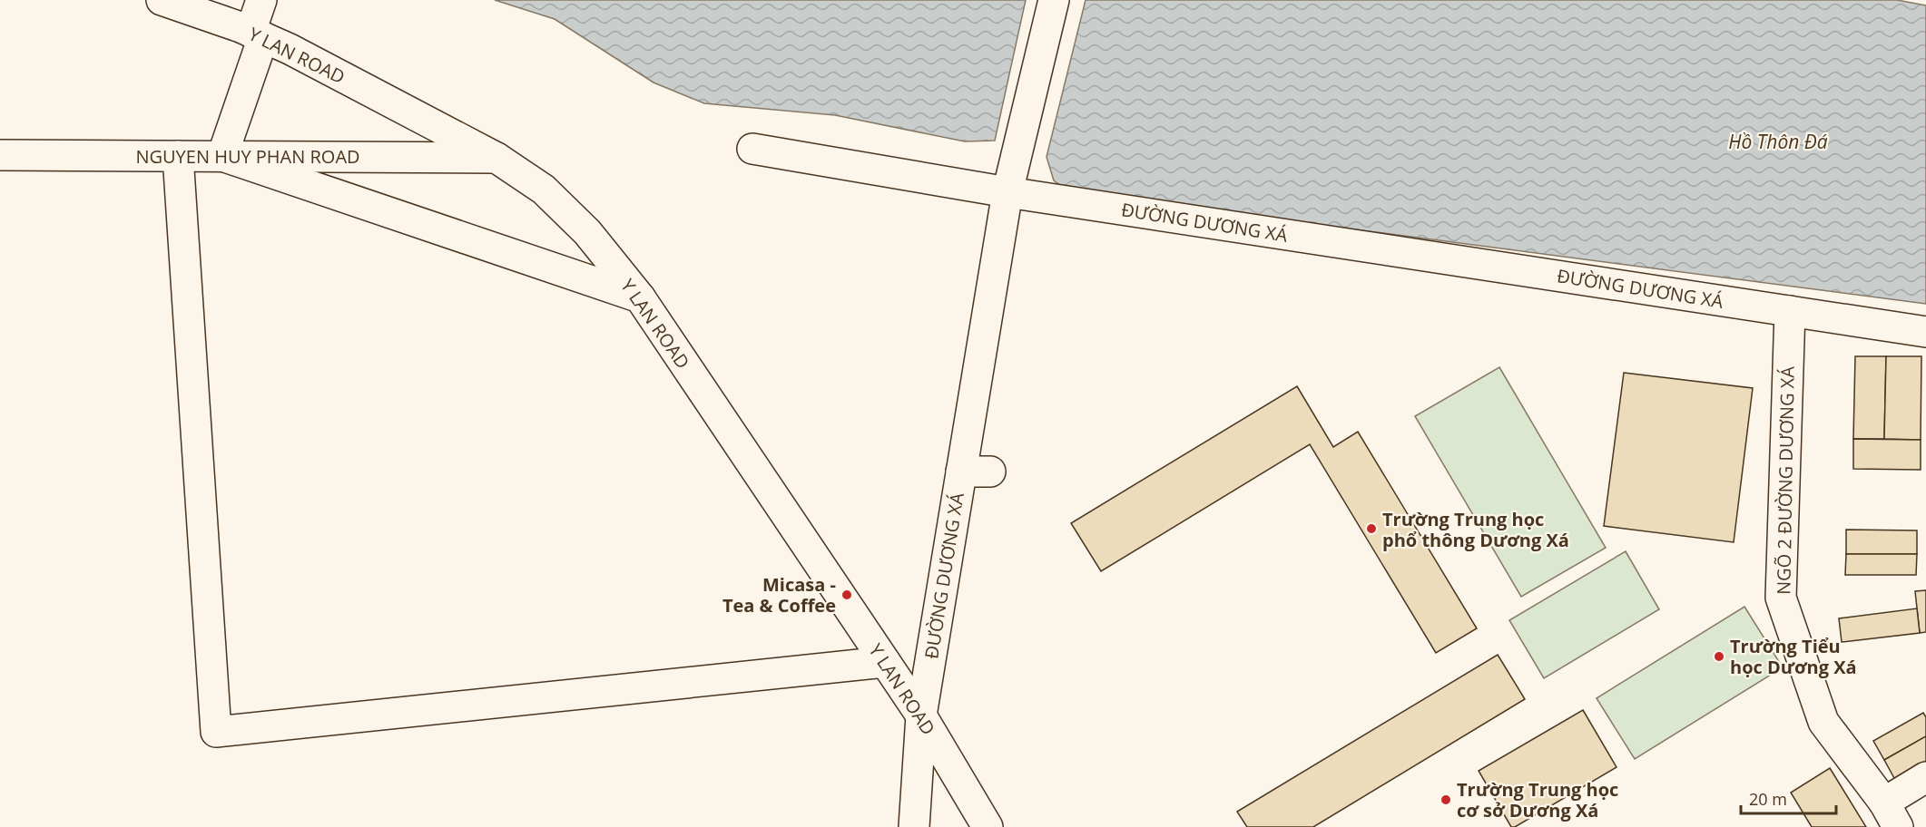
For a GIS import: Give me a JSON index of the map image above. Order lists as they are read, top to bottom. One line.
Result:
{"streets":{"street":["Y LAN ROAD","NGUYEN HUY PHAN ROAD","ĐƯỜNG DƯƠNG XÁ","NGÕ 2 ĐƯỜNG DƯƠNG XÁ"]},"crossings":[["Y LAN ROAD","NGUYEN HUY PHAN ROAD"],["Y LAN ROAD","ĐƯỜNG DƯƠNG XÁ"],["ĐƯỜNG DƯƠNG XÁ","NGÕ 2 ĐƯỜNG DƯƠNG XÁ"]],"water":["Hồ Thôn Đá"],"places":["Trường Trung học phổ thông Dương Xá","Micasa - Tea & Coffee","Trường Tiểu học Dương Xá","Trường Trung học cơ sở Dương Xá"],"scale_bar":"20 m"}
